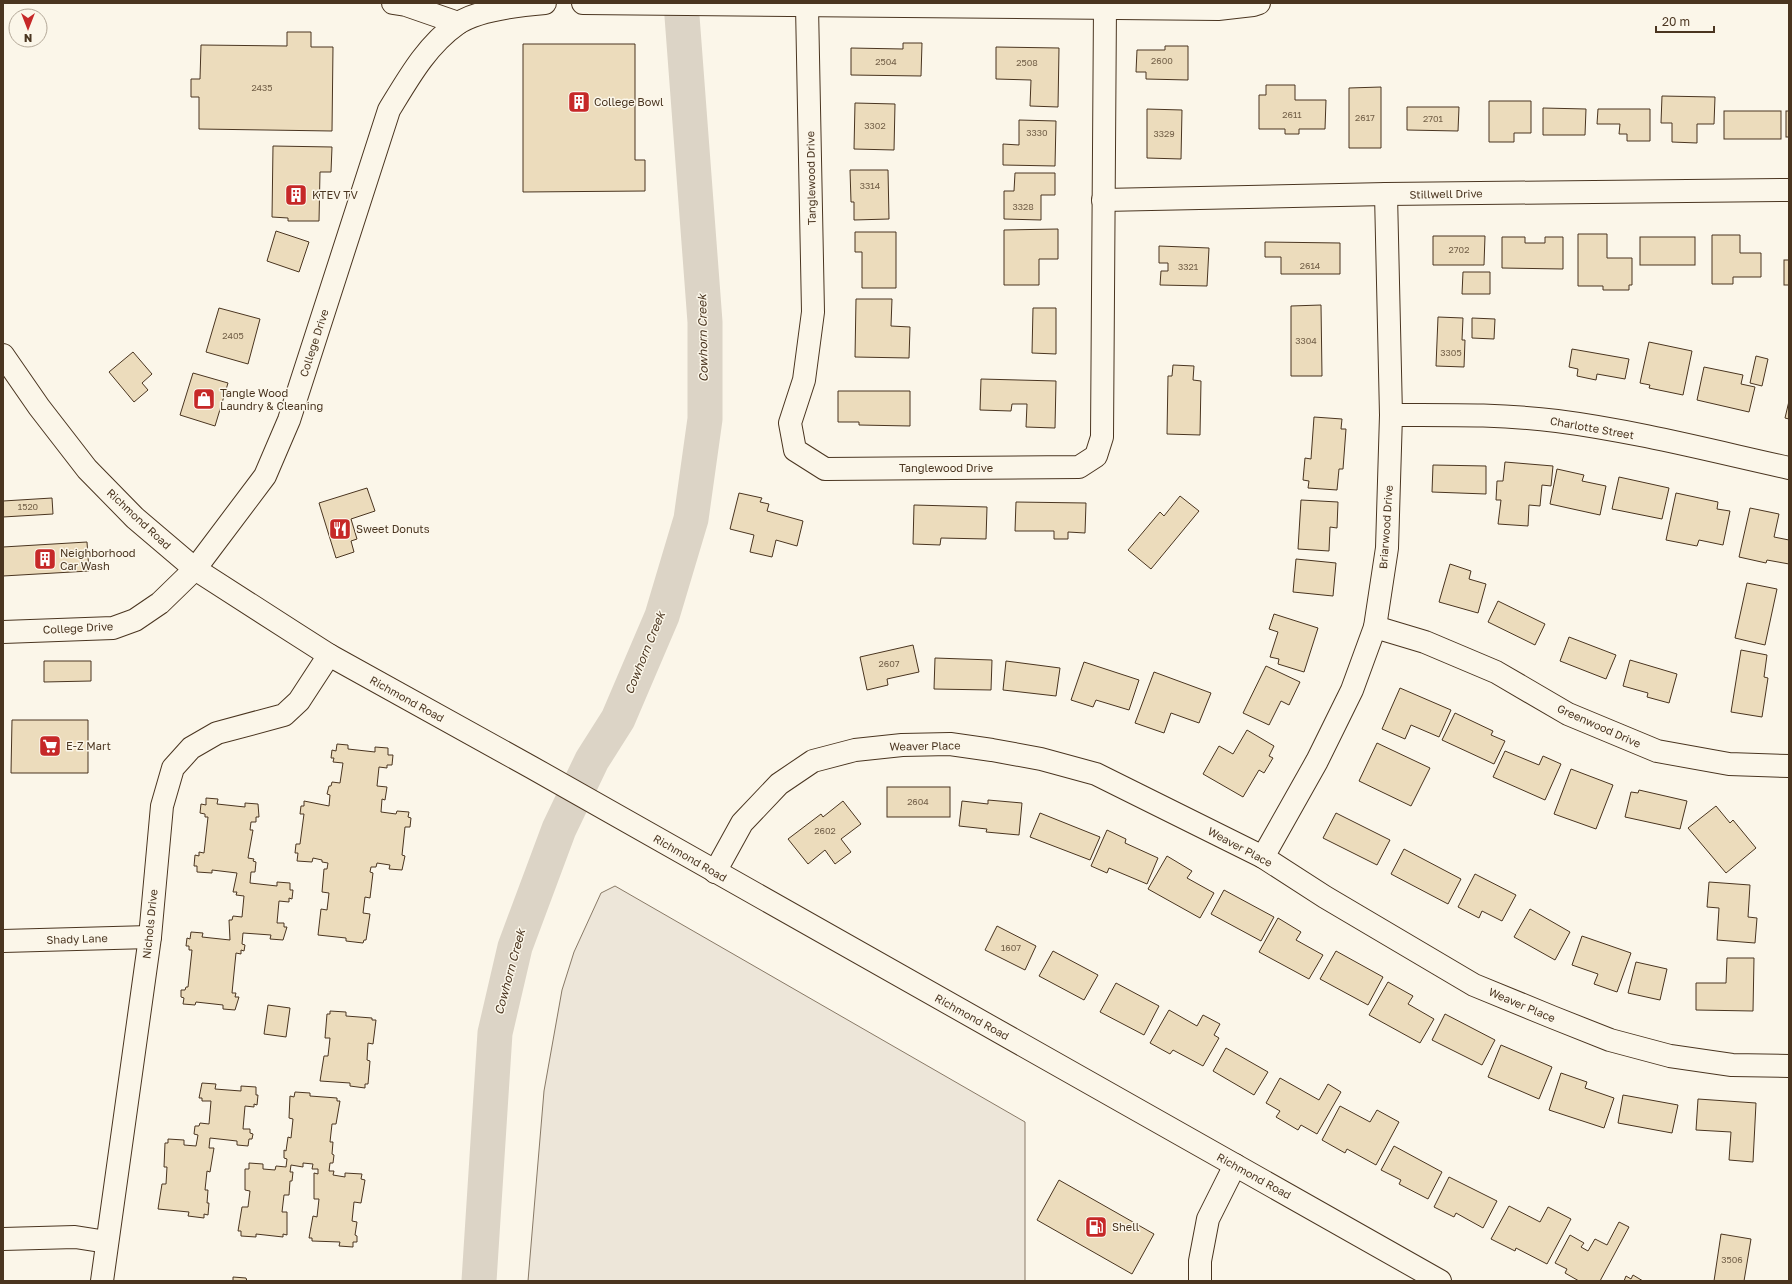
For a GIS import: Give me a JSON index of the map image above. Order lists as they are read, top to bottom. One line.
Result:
{"streets":{"street":["Tanglewood Drive","Stillwell Drive","College Drive","Charlotte Street","Richmond Road","Briarwood Drive","Greenwood Drive","Weaver Place","Nichols Drive","Shady Lane"]},"crossings":[["Tanglewood Drive","Stillwell Drive"],["Stillwell Drive","Briarwood Drive"],["College Drive","Richmond Road"],["Charlotte Street","Briarwood Drive"],["Richmond Road","Weaver Place"],["Richmond Road","Nichols Drive"],["Briarwood Drive","Greenwood Drive"],["Briarwood Drive","Weaver Place"],["Nichols Drive","Shady Lane"]],"water":["Cowhorn Creek"],"places":{"building":["College Bowl","KTEV TV","Neighborhood Car Wash"],"shop":["Tangle Wood Laundry & Cleaning"],"restaurant":["Sweet Donuts"],"supermarket":["E-Z Mart"],"fuel station":["Shell"]},"house_numbers":["2600","2504","2508","2435","2611","2617","2701","3302","3330","3329","3314","3328","2702","2614","3321","2405","3304","3305","1520","2607","2604","2602","1607","3506"],"scale_bar":"20 m","north":"bottom"}
